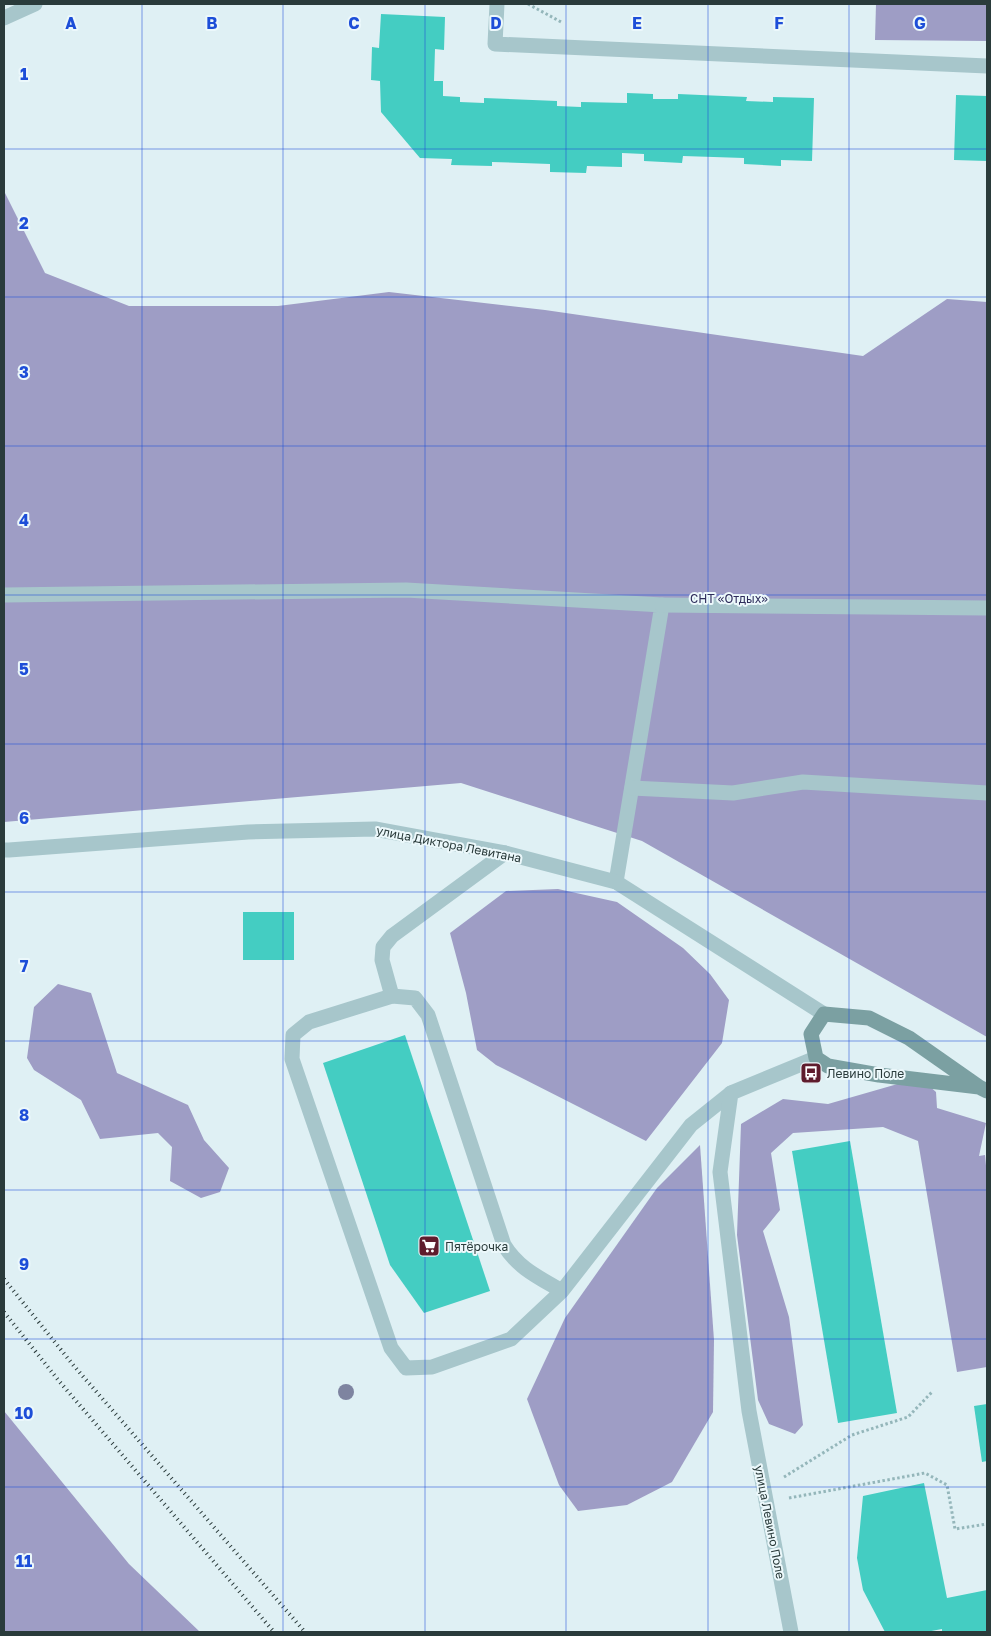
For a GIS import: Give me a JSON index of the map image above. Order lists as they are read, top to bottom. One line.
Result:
{"streets":{"street":["улица Диктора Левитана","улица Левино Поле"]},"parks":["СНТ «Отдых»"],"places":{"bus stop":["Левино Поле"],"supermarket":["Пятёрочка"]},"grid":{"columns":["A","B","C","D","E","F","G"],"rows":["1","2","3","4","5","6","7","8","9","10","11"]}}
